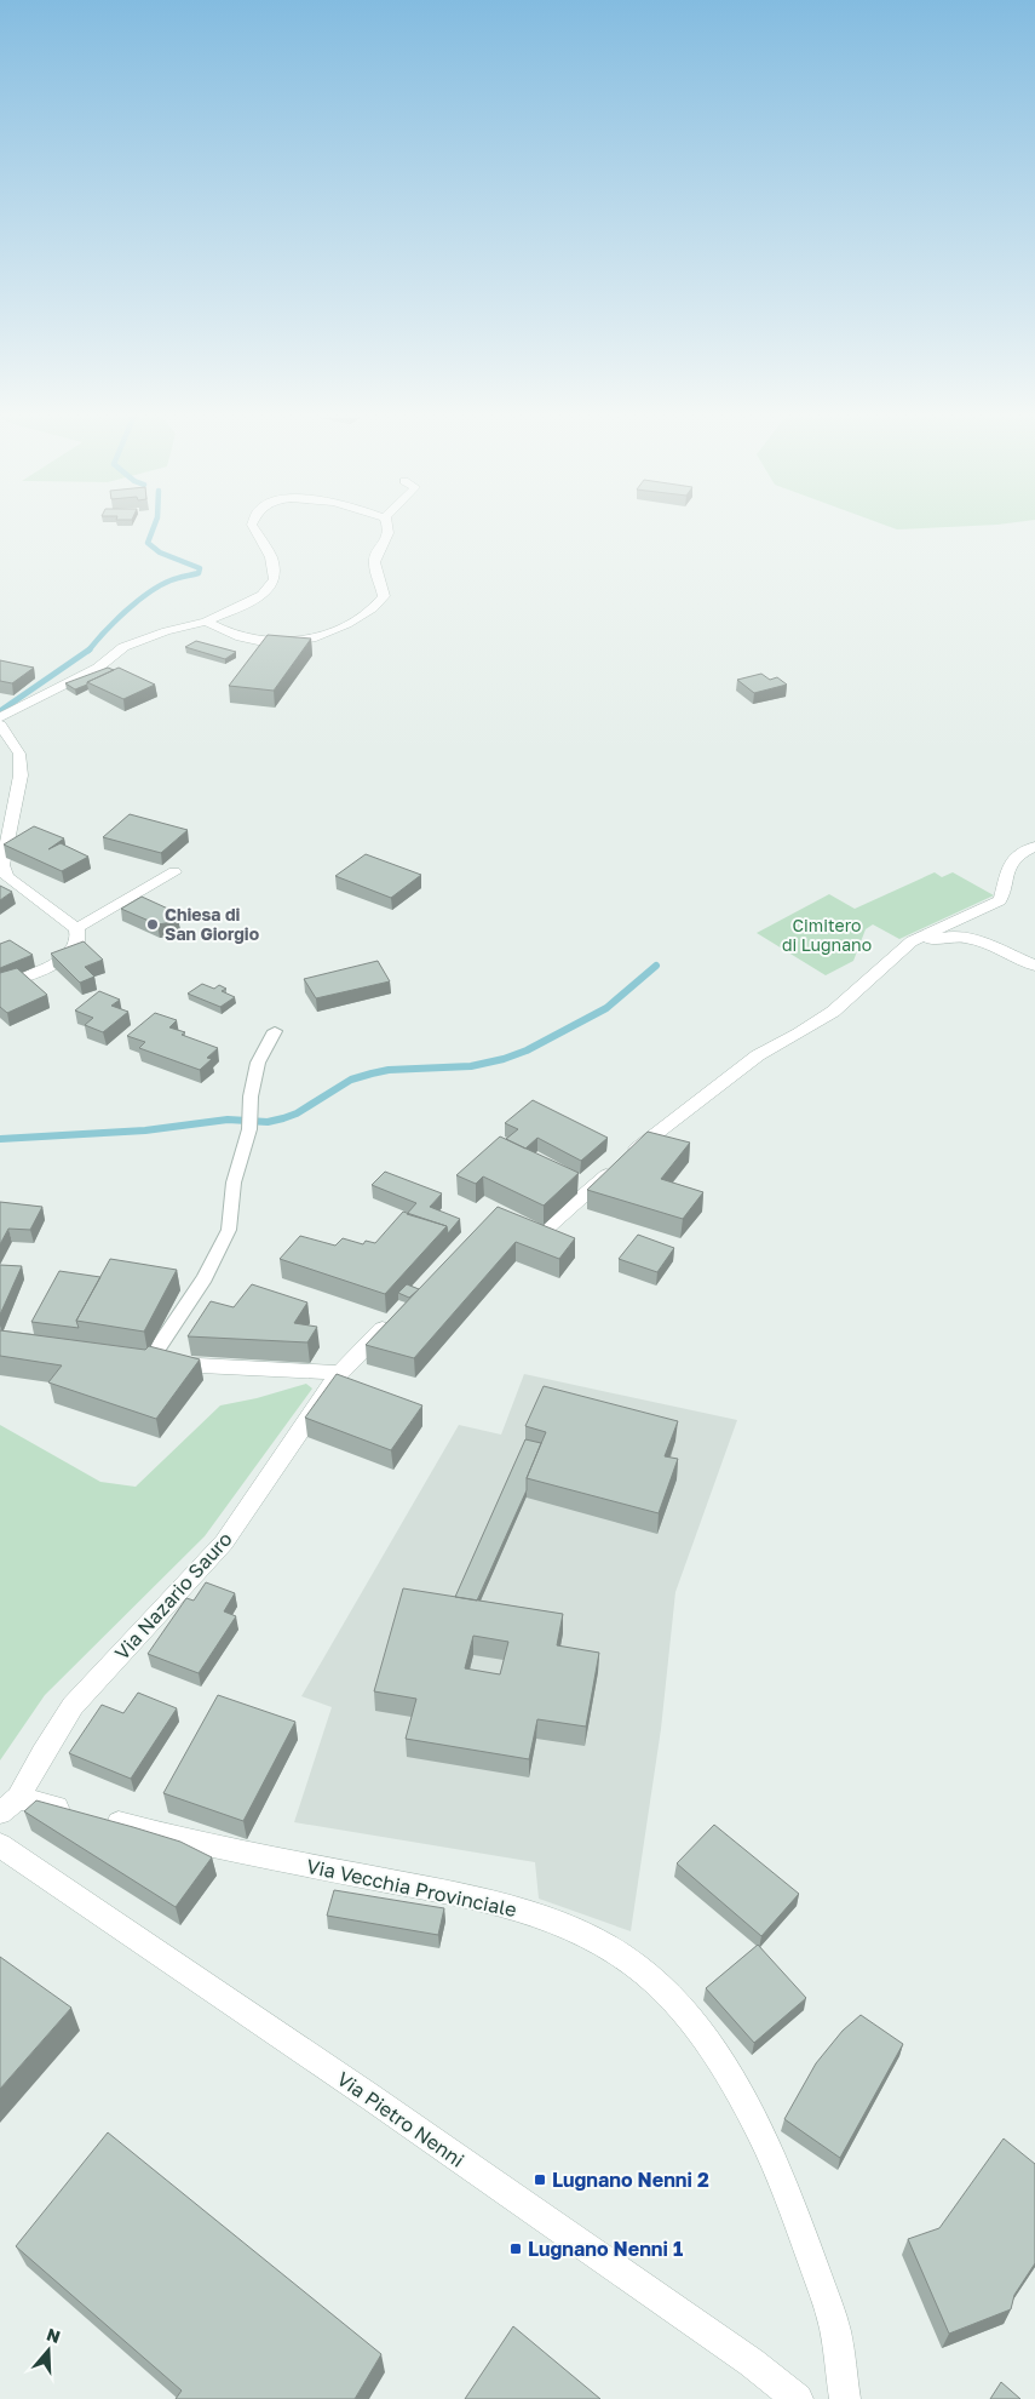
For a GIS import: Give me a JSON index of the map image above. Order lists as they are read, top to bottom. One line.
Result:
{"streets":{"street":["Via Nazario Sauro","Via Vecchia Provinciale","Via Pietro Nenni"]},"crossings":[["Via Nazario Sauro","Via Vecchia Provinciale"]],"parks":["Cimitero di Lugnano"],"places":{"other":["Chiesa di San Giorgio"],"transit":["Lugnano Nenni 2","Lugnano Nenni 1"]},"north":"top"}
